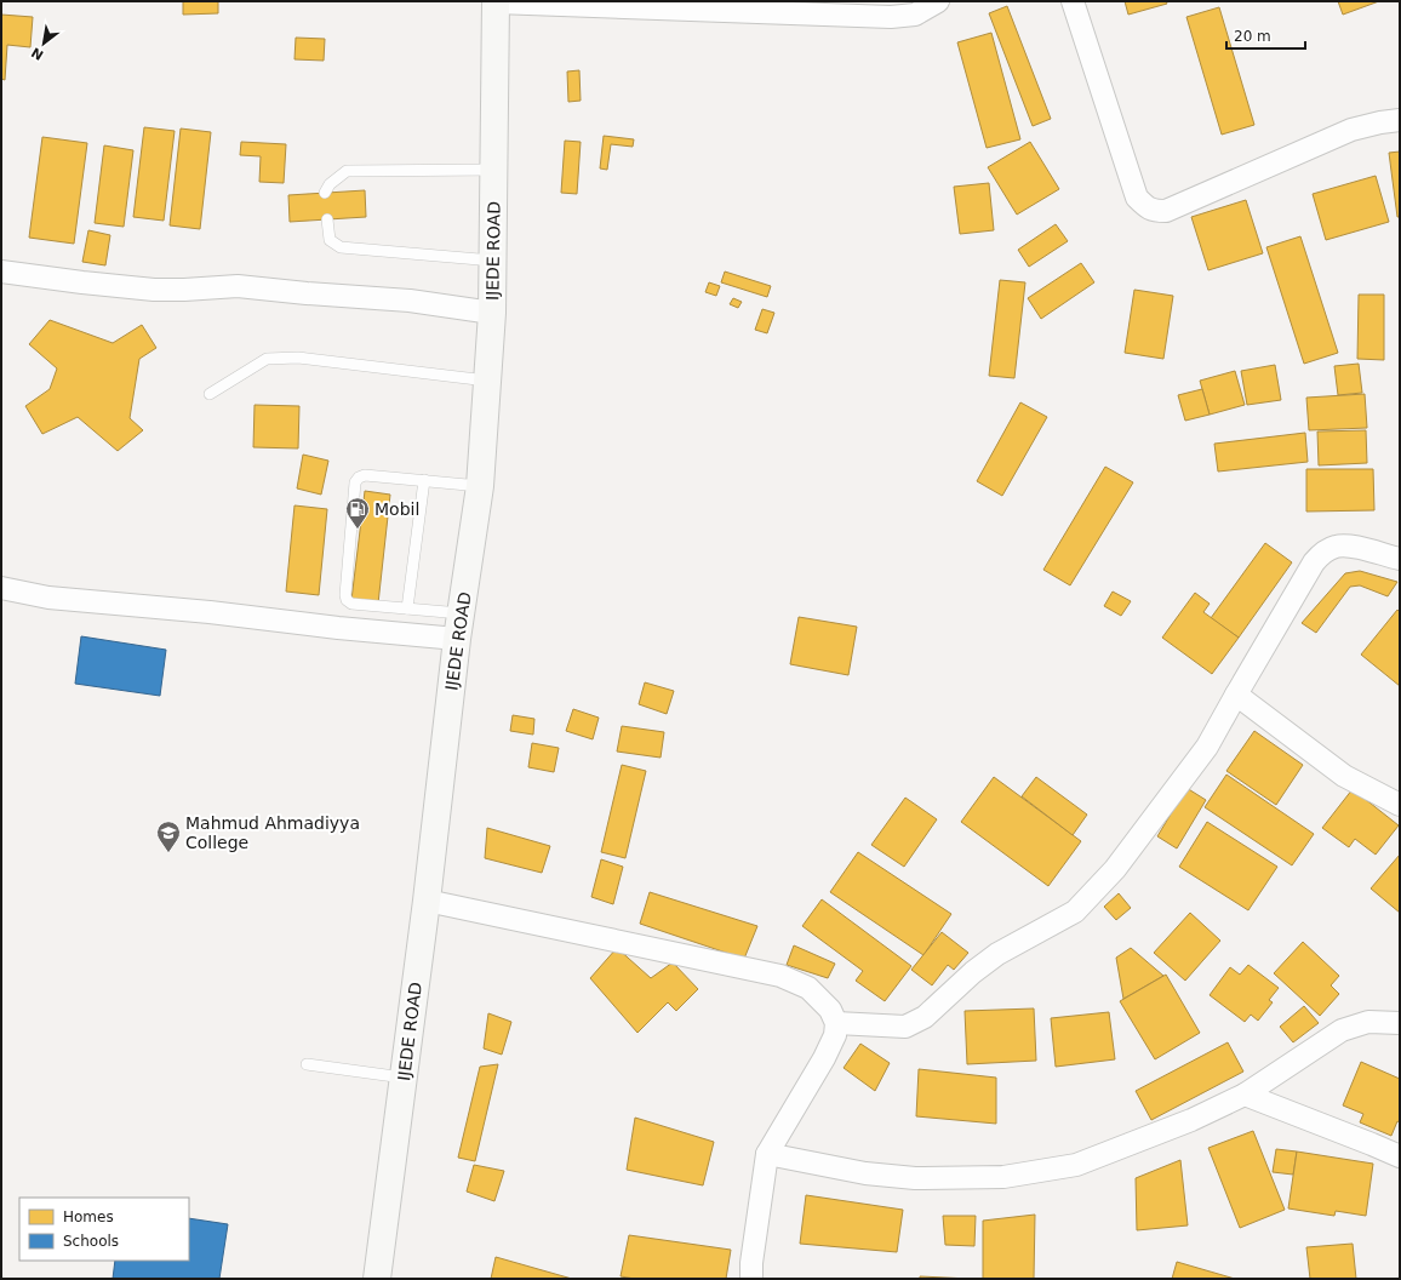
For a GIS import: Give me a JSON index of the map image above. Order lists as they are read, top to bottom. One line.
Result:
{"streets":{"main road":["IJEDE ROAD"]},"places":{"fuel station":["Mobil"],"school or university":["Mahmud Ahmadiyya College"]},"legend":["Homes","Schools"],"scale_bar":"20 m","north":"bottom left"}
